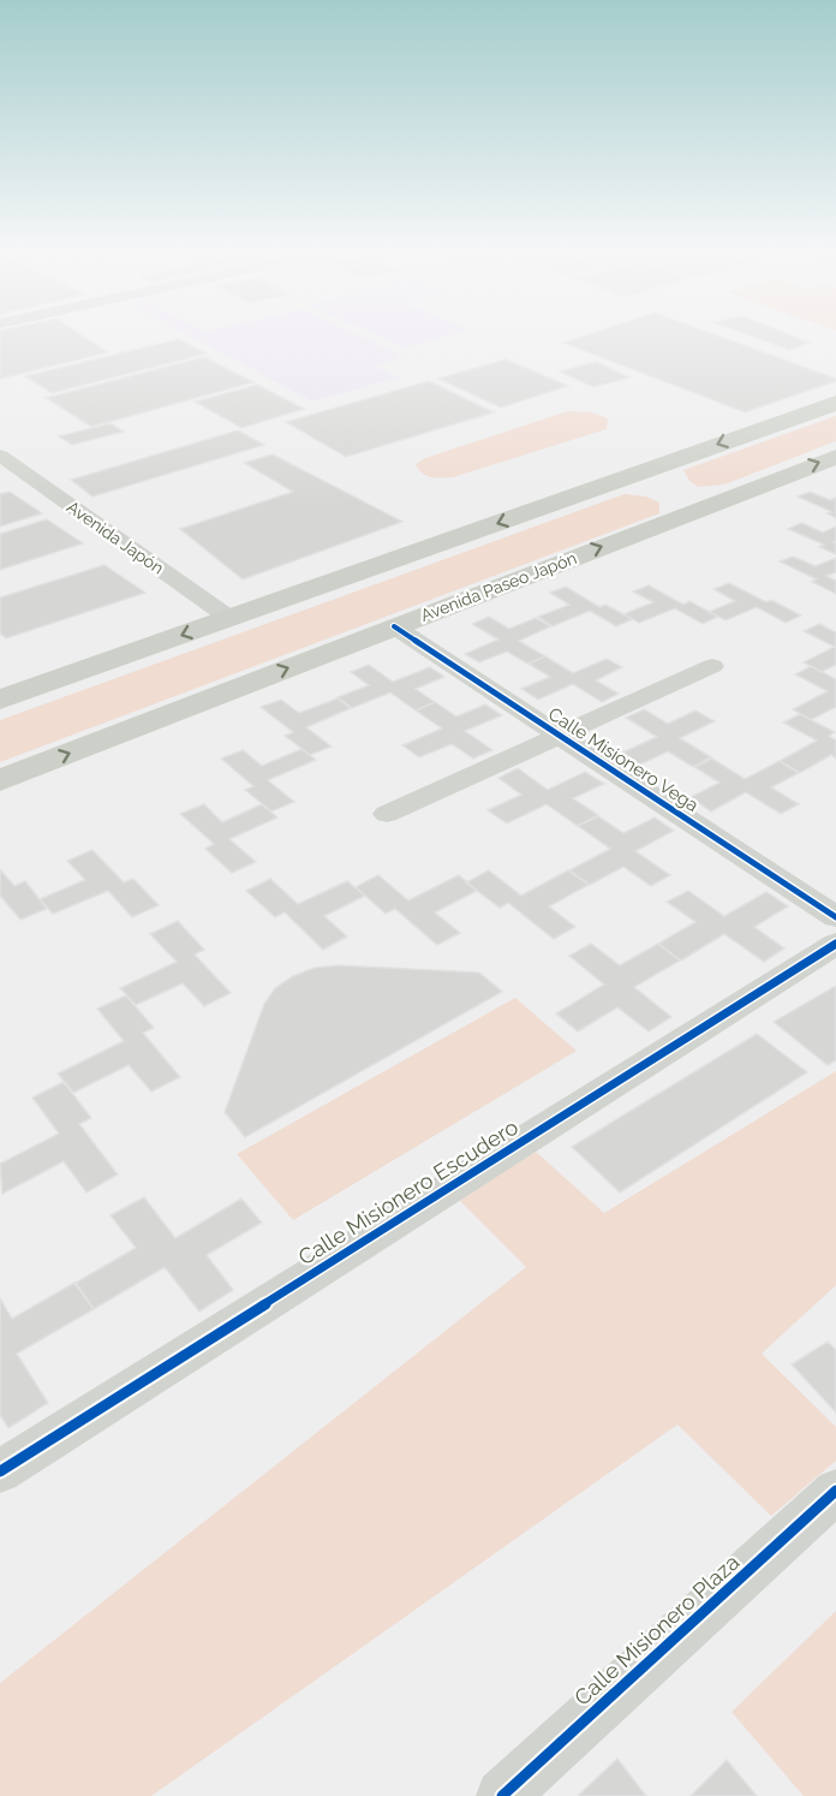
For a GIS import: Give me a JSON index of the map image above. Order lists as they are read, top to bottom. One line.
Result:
{"streets":{"main road":["Avenida Paseo Japón"],"street":["Avenida Japón","Calle Misionero Vega","Calle Misionero Escudero","Calle Misionero Plaza"]},"crossings":[["Avenida Paseo Japón","Calle Misionero Vega"]]}
